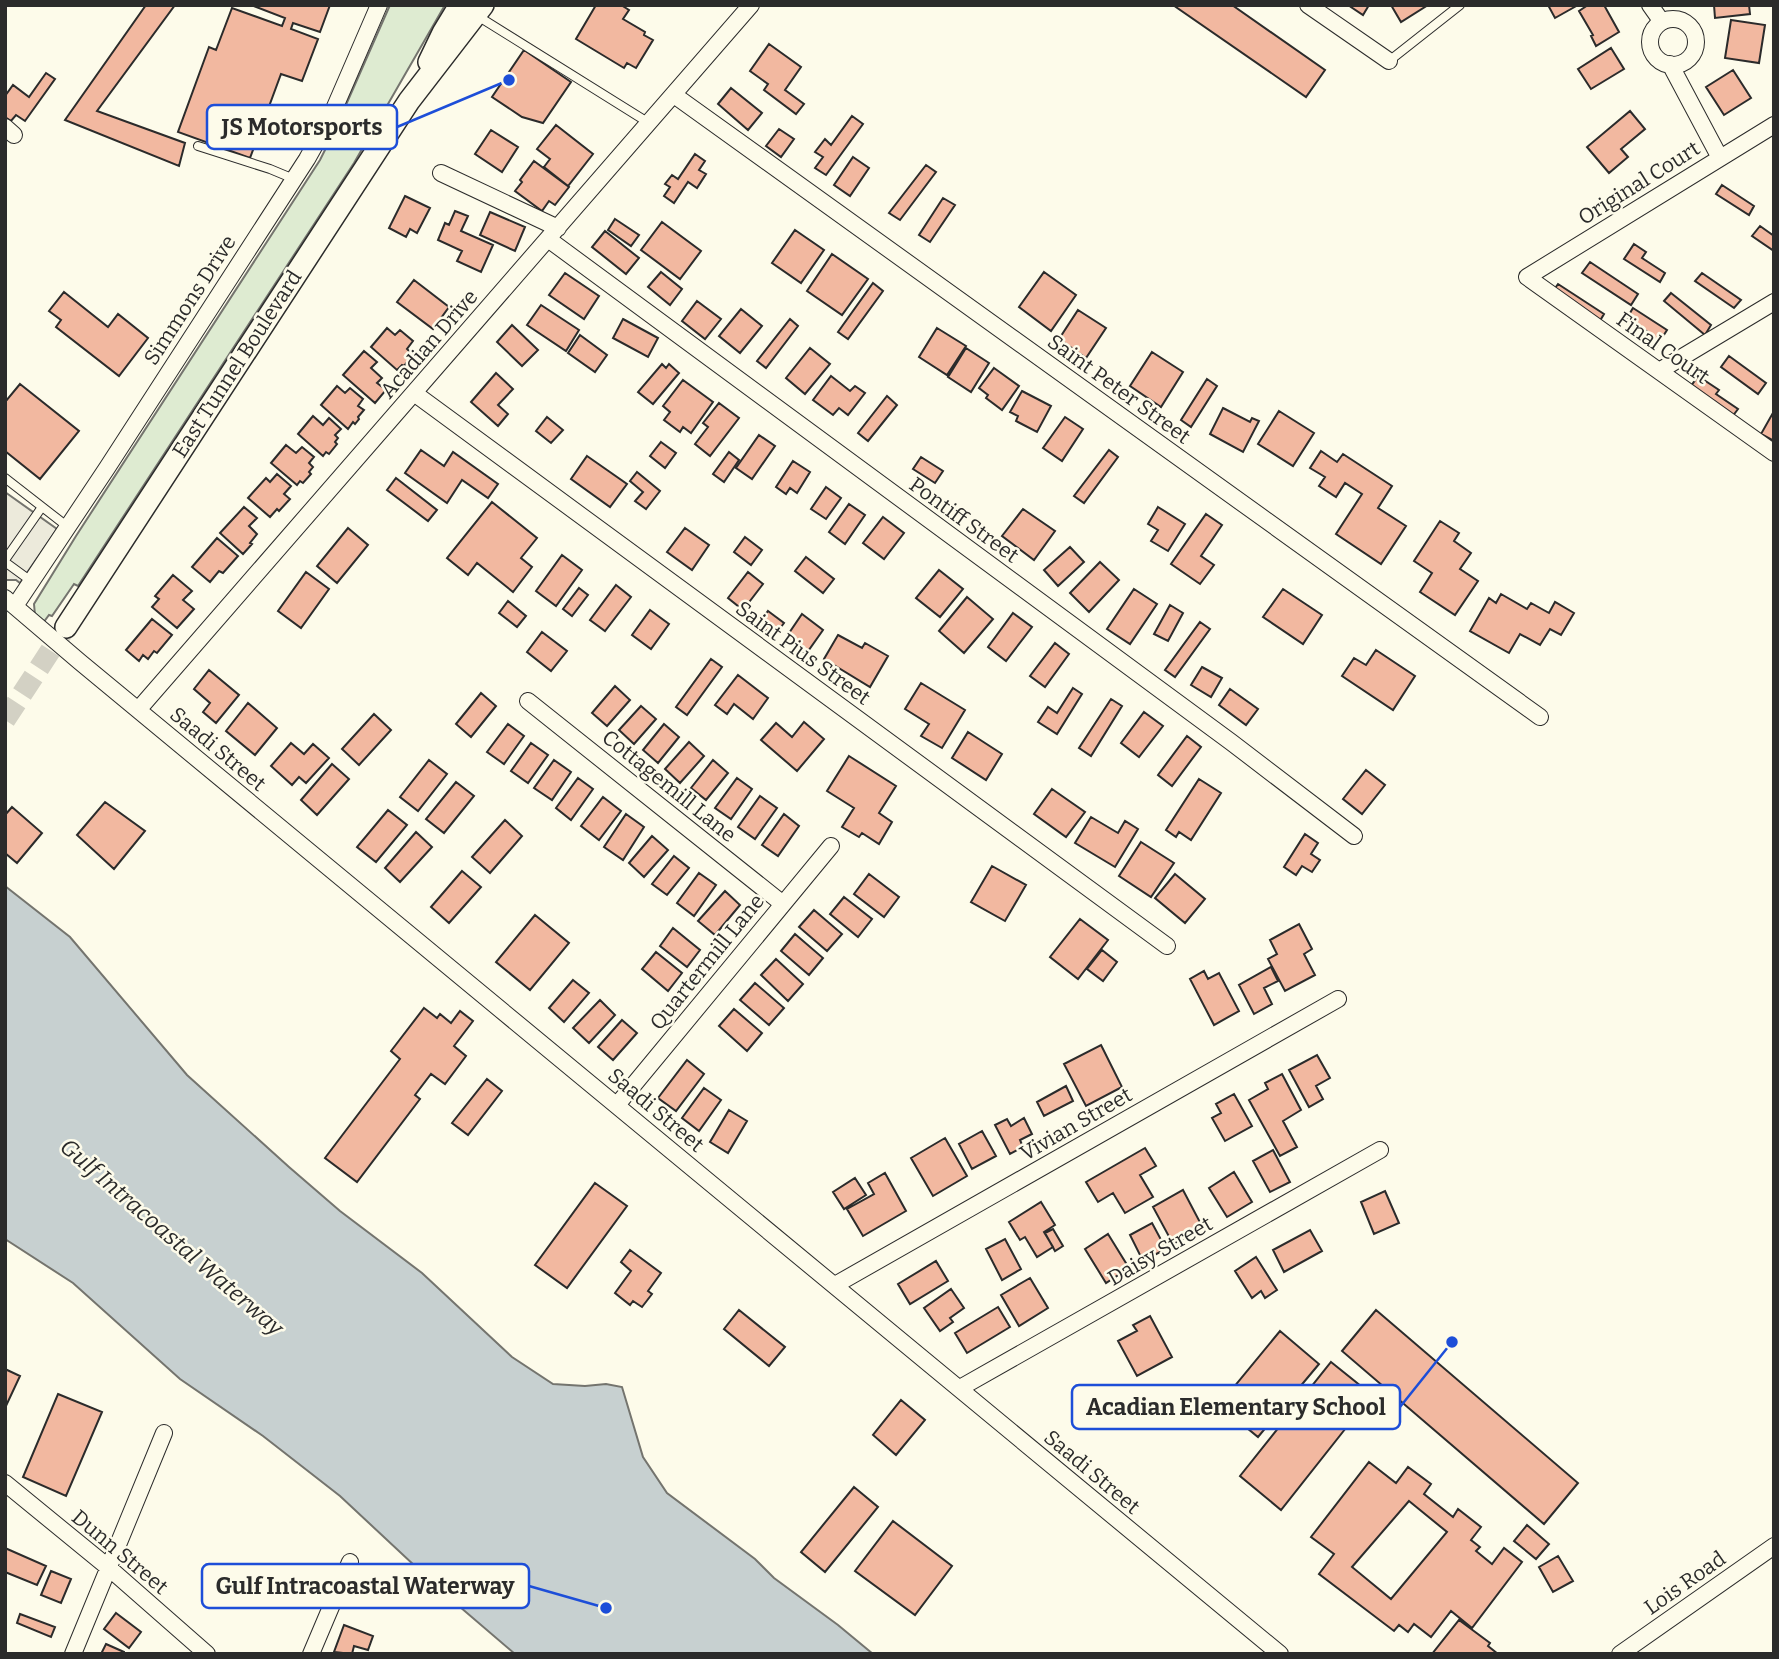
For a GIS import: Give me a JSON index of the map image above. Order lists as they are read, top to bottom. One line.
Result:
{"streets":{"main road":["East Tunnel Boulevard"],"street":["Original Court","Simmons Drive","Acadian Drive","Final Court","Saint Peter Street","Pontiff Street","Saint Pius Street","Saadi Street","Cottagemill Lane","Quartermill Lane","Vivian Street","Daisy Street","Dunn Street","Lois Road"]},"crossings":[["Original Court","Final Court"],["Simmons Drive","Saadi Street"],["Acadian Drive","Saint Peter Street"],["Acadian Drive","Pontiff Street"],["Acadian Drive","Saint Pius Street"],["Acadian Drive","Saadi Street"],["Saadi Street","Quartermill Lane"],["Saadi Street","Vivian Street"],["Saadi Street","Daisy Street"],["Cottagemill Lane","Quartermill Lane"]],"water":["Gulf Intracoastal Waterway"],"places":["JS Motorsports","Acadian Elementary School","Gulf Intracoastal Waterway"]}
